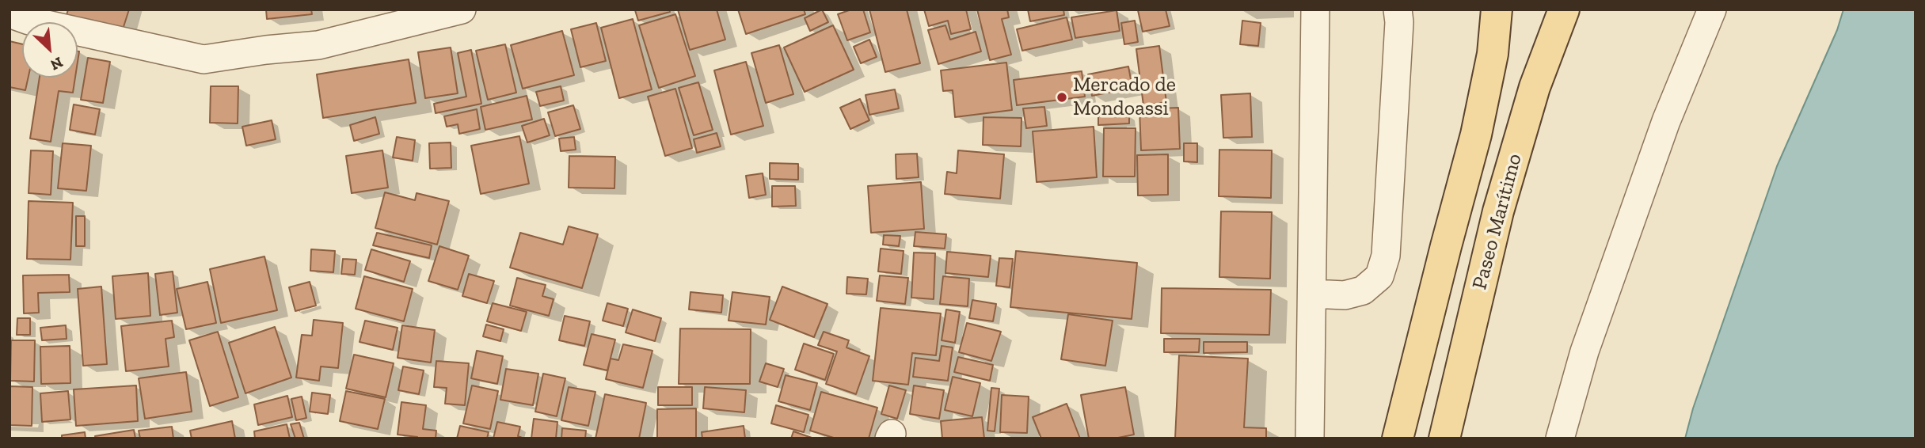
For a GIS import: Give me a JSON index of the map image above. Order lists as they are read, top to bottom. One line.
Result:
{"streets":{"main road":["Paseo Marítimo"]},"places":["Mercado de Mondoassi"],"north":"bottom right"}
